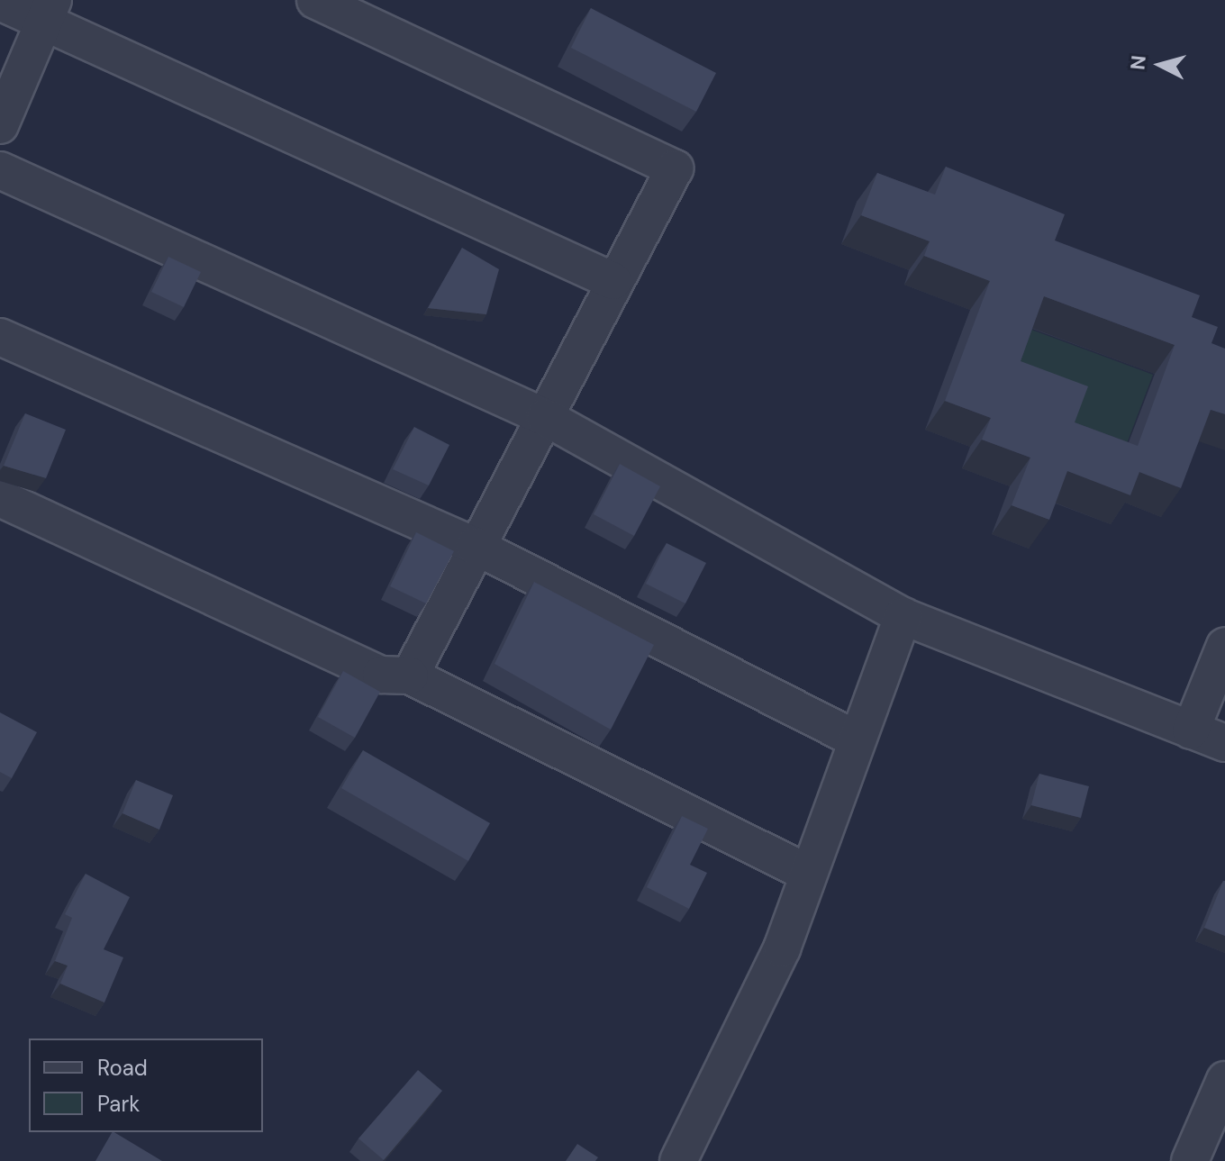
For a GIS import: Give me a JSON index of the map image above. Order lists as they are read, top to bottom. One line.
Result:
{"legend":["Road","Park"],"north":"left"}
